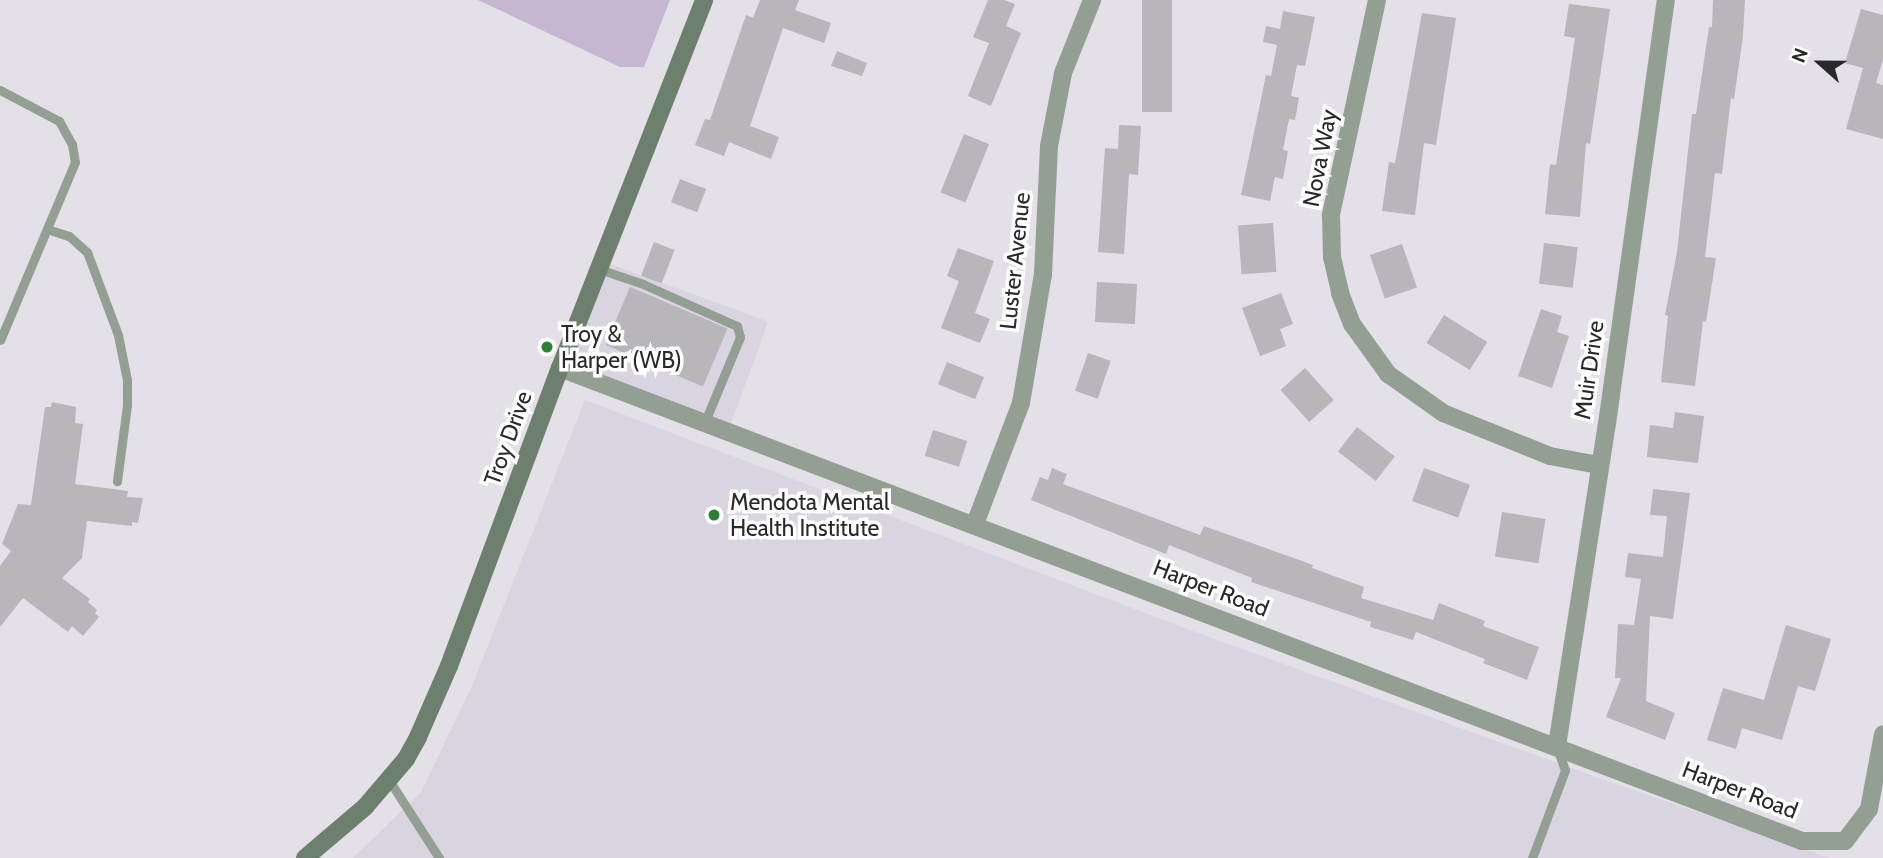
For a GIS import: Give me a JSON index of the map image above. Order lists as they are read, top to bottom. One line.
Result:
{"streets":{"street":["Nova Way","Luster Avenue","Muir Drive","Troy Drive","Harper Road"]},"crossings":[["Nova Way","Muir Drive"],["Luster Avenue","Harper Road"],["Muir Drive","Harper Road"],["Troy Drive","Harper Road"]],"places":["Troy & Harper (WB)","Mendota Mental Health Institute"],"north":"left"}
